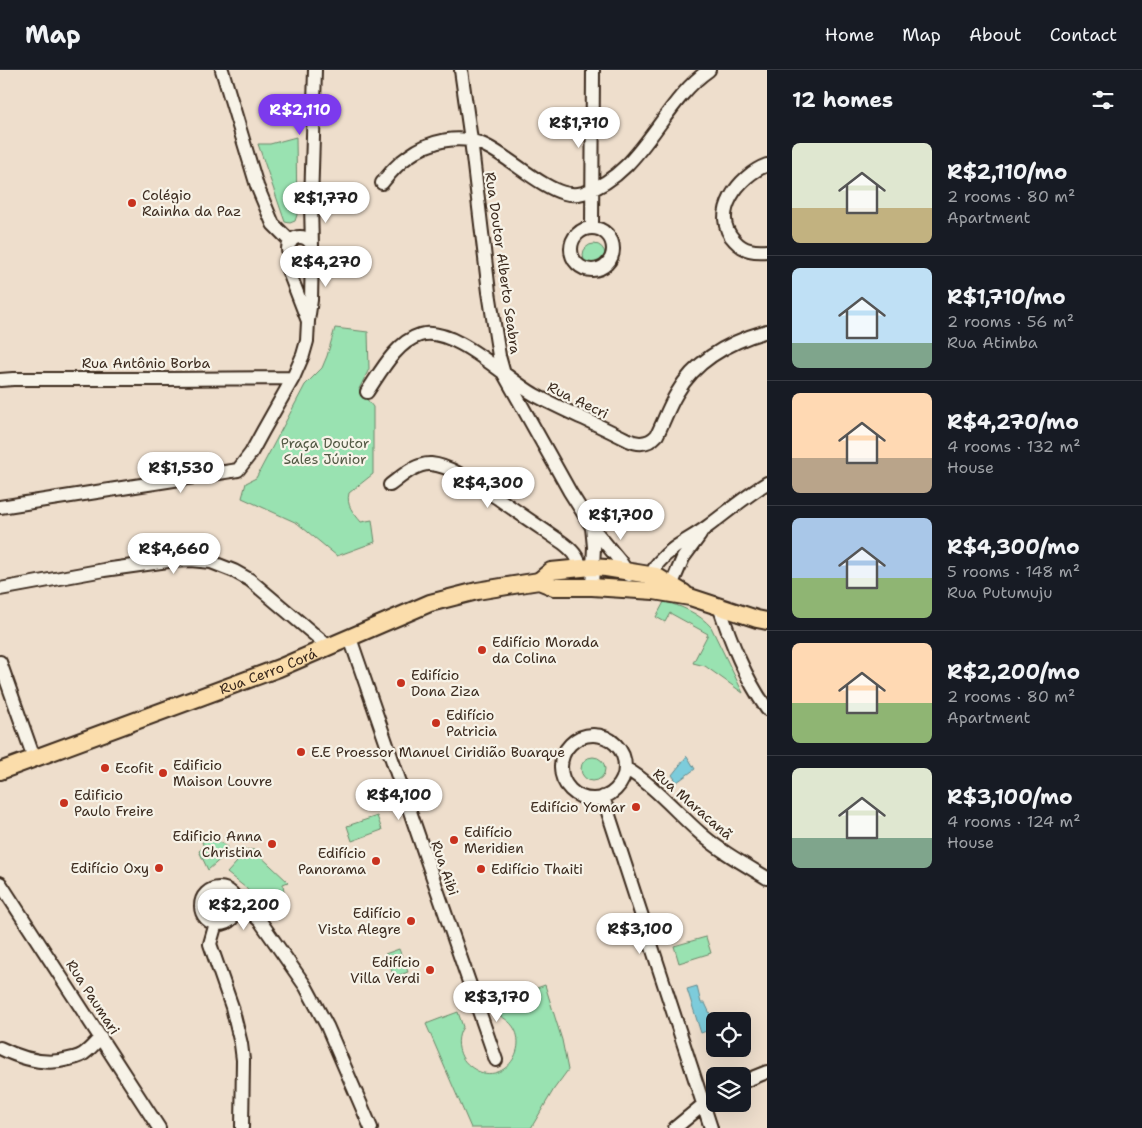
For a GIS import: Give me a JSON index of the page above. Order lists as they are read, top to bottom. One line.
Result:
{"streets":{"main road":["Rua Cerro Corá"],"street":["Rua Doutor Alberto Seabra","Rua Antônio Borba","Rua Aecri","Rua Maracanã","Rua Aibi","Rua Paumari"]},"crossings":[["Rua Doutor Alberto Seabra","Rua Aecri"],["Rua Doutor Alberto Seabra","Rua Cerro Corá"],["Rua Cerro Corá","Rua Aibi"]],"parks":["Praça Doutor Sales Júnior"],"places":["Colégio Rainha da Paz","Edifício Morada da Colina","Edifício Dona Ziza","Edifício Patricia","E.E Proessor Manuel Ciridião Buarque","Ecofit","Edificio Maison Louvre","Edificio Paulo Freire","Edifício Yomar","Edifício Meridien","Edificio Anna Christina","Edifício Panorama","Edifício Oxy","Edifício Thaiti","Edifício Vista Alegre","Edifício Villa Verdi"],"page":{"header":"Map","nav":["Home","Map","About","Contact"],"heading":"12 homes","price":["R$2,110","R$1,710","R$1,770","R$4,270","R$1,530","R$4,300","R$1,700","R$4,660","R$4,100","R$2,200","R$3,100","R$3,170"],"list":[{"name":"R$2,110/mo","note":"2 rooms · 80 m² · Apartment"},{"name":"R$1,710/mo","note":"2 rooms · 56 m² · Rua Atimba"},{"name":"R$4,270/mo","note":"4 rooms · 132 m² · House"},{"name":"R$4,300/mo","note":"5 rooms · 148 m² · Rua Putumuju"},{"name":"R$2,200/mo","note":"2 rooms · 80 m² · Apartment"},{"name":"R$3,100/mo","note":"4 rooms · 124 m² · House"}]}}
